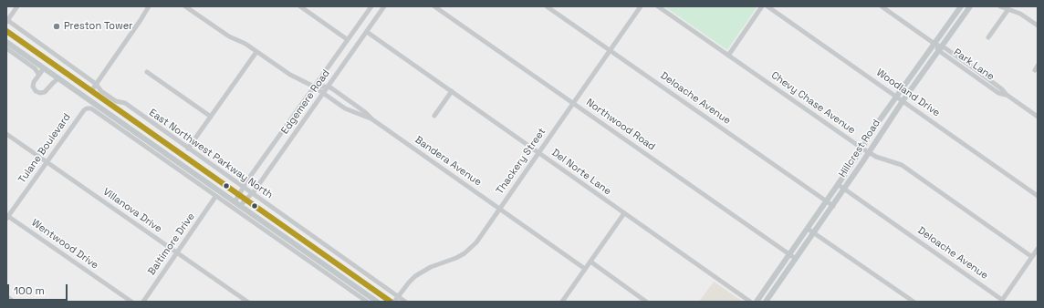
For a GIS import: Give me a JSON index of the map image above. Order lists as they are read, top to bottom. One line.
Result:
{"streets":{"main road":["Hillcrest Road"],"street":["Park Lane","Woodland Drive","Deloache Avenue","Edgemere Road","Chevy Chase Avenue","Northwood Road","Tulane Boulevard","East Northwest Parkway North","Bandera Avenue","Thackery Street","Del Norte Lane","Villanova Drive","Wentwood Drive","Baltimore Drive"]},"crossings":[["Park Lane","Hillcrest Road"],["Woodland Drive","Hillcrest Road"],["Deloache Avenue","Hillcrest Road"],["Deloache Avenue","Thackery Street"],["Edgemere Road","East Northwest Parkway North"],["Edgemere Road","Bandera Avenue"],["Edgemere Road","Del Norte Lane"],["Chevy Chase Avenue","Hillcrest Road"],["Northwood Road","Hillcrest Road"],["Northwood Road","Thackery Street"],["Tulane Boulevard","Villanova Drive"],["Tulane Boulevard","Wentwood Drive"],["Tulane Boulevard","Baltimore Drive"],["East Northwest Parkway North","Thackery Street"],["Bandera Avenue","Thackery Street"],["Thackery Street","Del Norte Lane"],["Villanova Drive","Baltimore Drive"]],"places":["Preston Tower"],"scale_bar":"100 m"}
